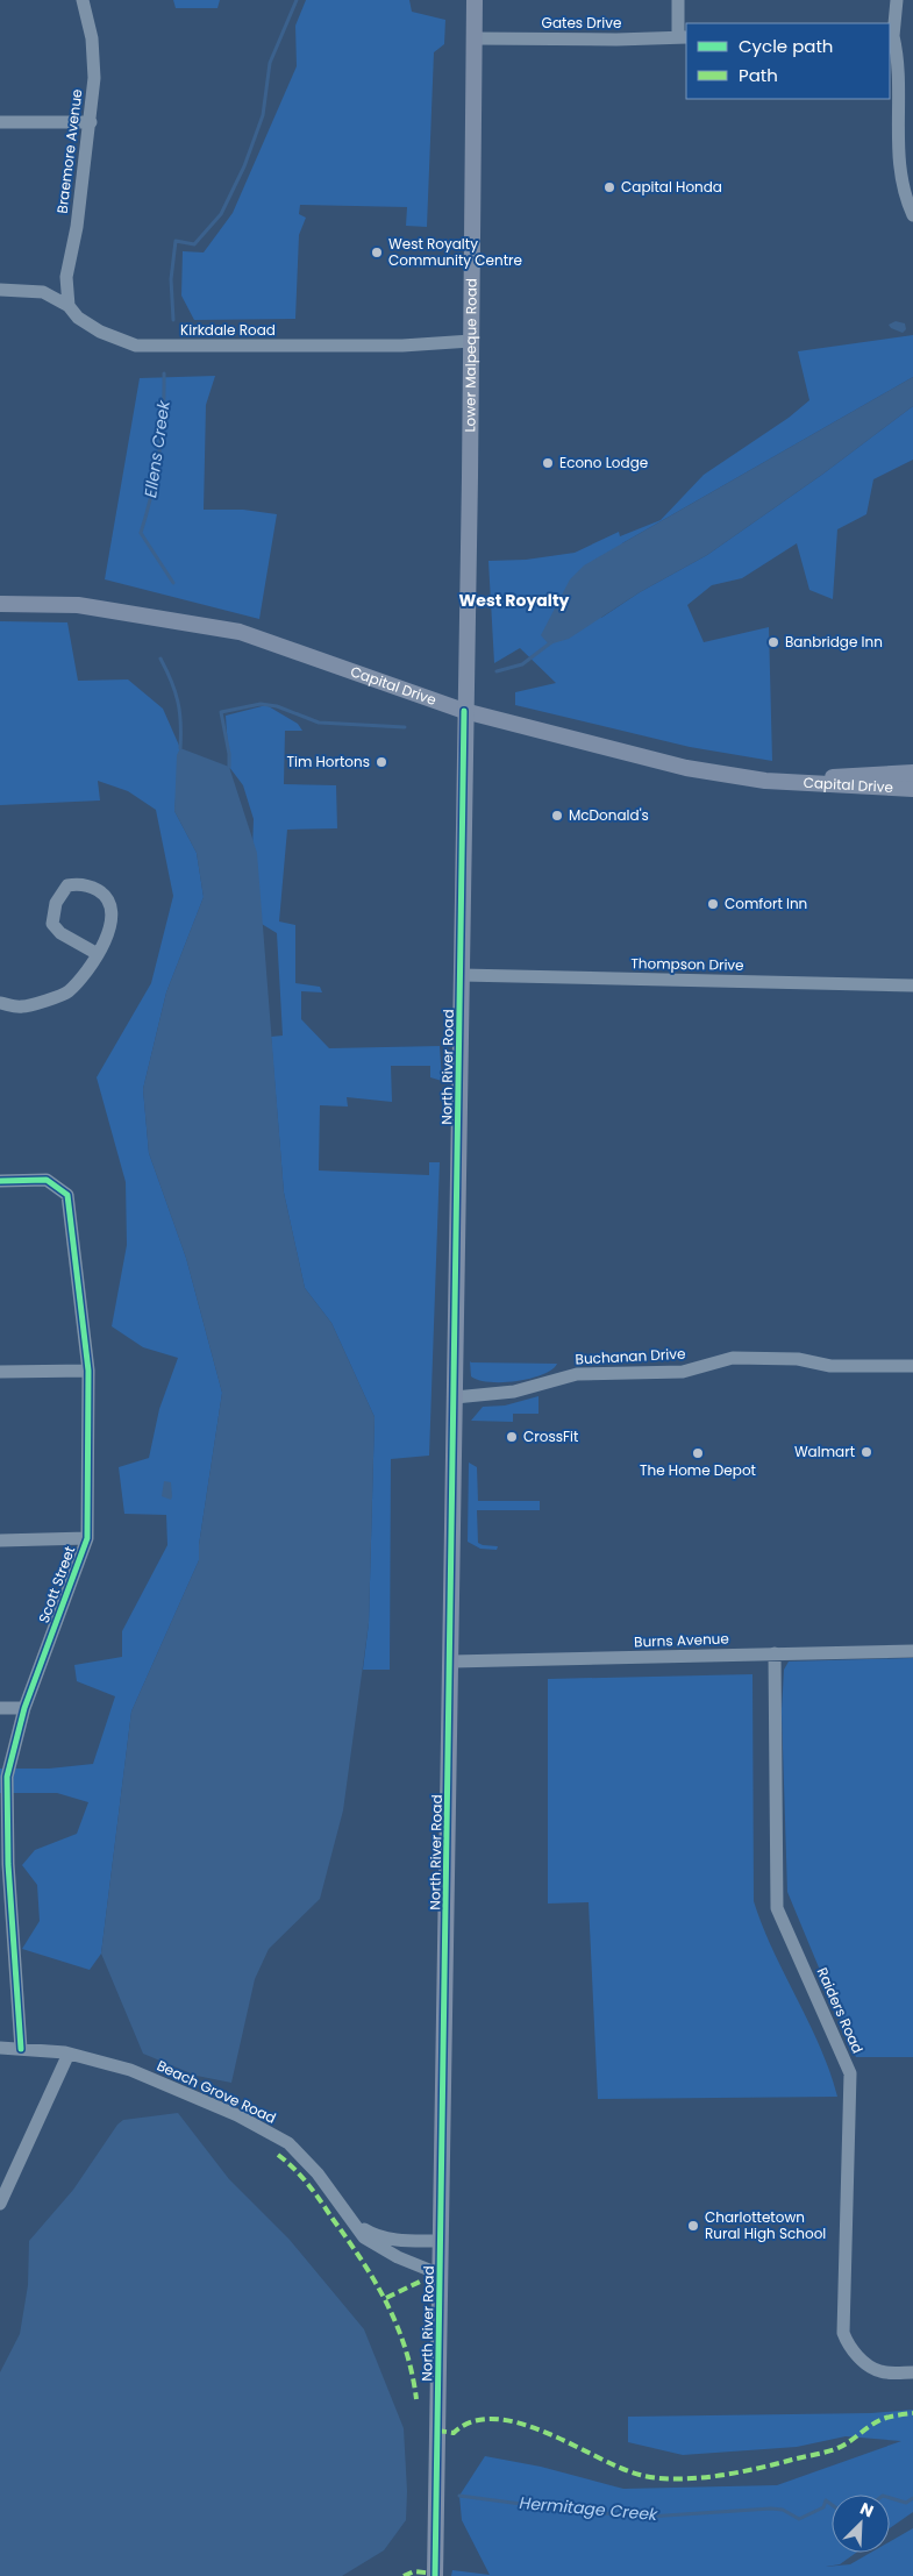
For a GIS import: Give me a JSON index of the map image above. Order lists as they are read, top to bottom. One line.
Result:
{"streets":{"main road":["Lower Malpeque Road","Capital Drive","North River Road"],"street":["Gates Drive","Braemore Avenue","Kirkdale Road","Thompson Drive","Buchanan Drive","Scott Street","Burns Avenue","Raiders Road","Beach Grove Road"]},"crossings":[["Gates Drive","Lower Malpeque Road"],["Braemore Avenue","Kirkdale Road"],["Kirkdale Road","Lower Malpeque Road"],["Lower Malpeque Road","Capital Drive"],["Lower Malpeque Road","North River Road"],["Capital Drive","North River Road"],["Thompson Drive","North River Road"],["North River Road","Buchanan Drive"],["North River Road","Burns Avenue"],["Scott Street","Beach Grove Road"],["Burns Avenue","Raiders Road"]],"districts":["West Royalty"],"water":["Ellens Creek","Hermitage Creek"],"places":["Capital Honda","West Royalty Community Centre","Econo Lodge","Banbridge Inn","Tim Hortons","McDonald's","Comfort Inn","CrossFit","Walmart","The Home Depot","Charlottetown Rural High School"],"legend":["Cycle path","Path"],"north":"top right"}
